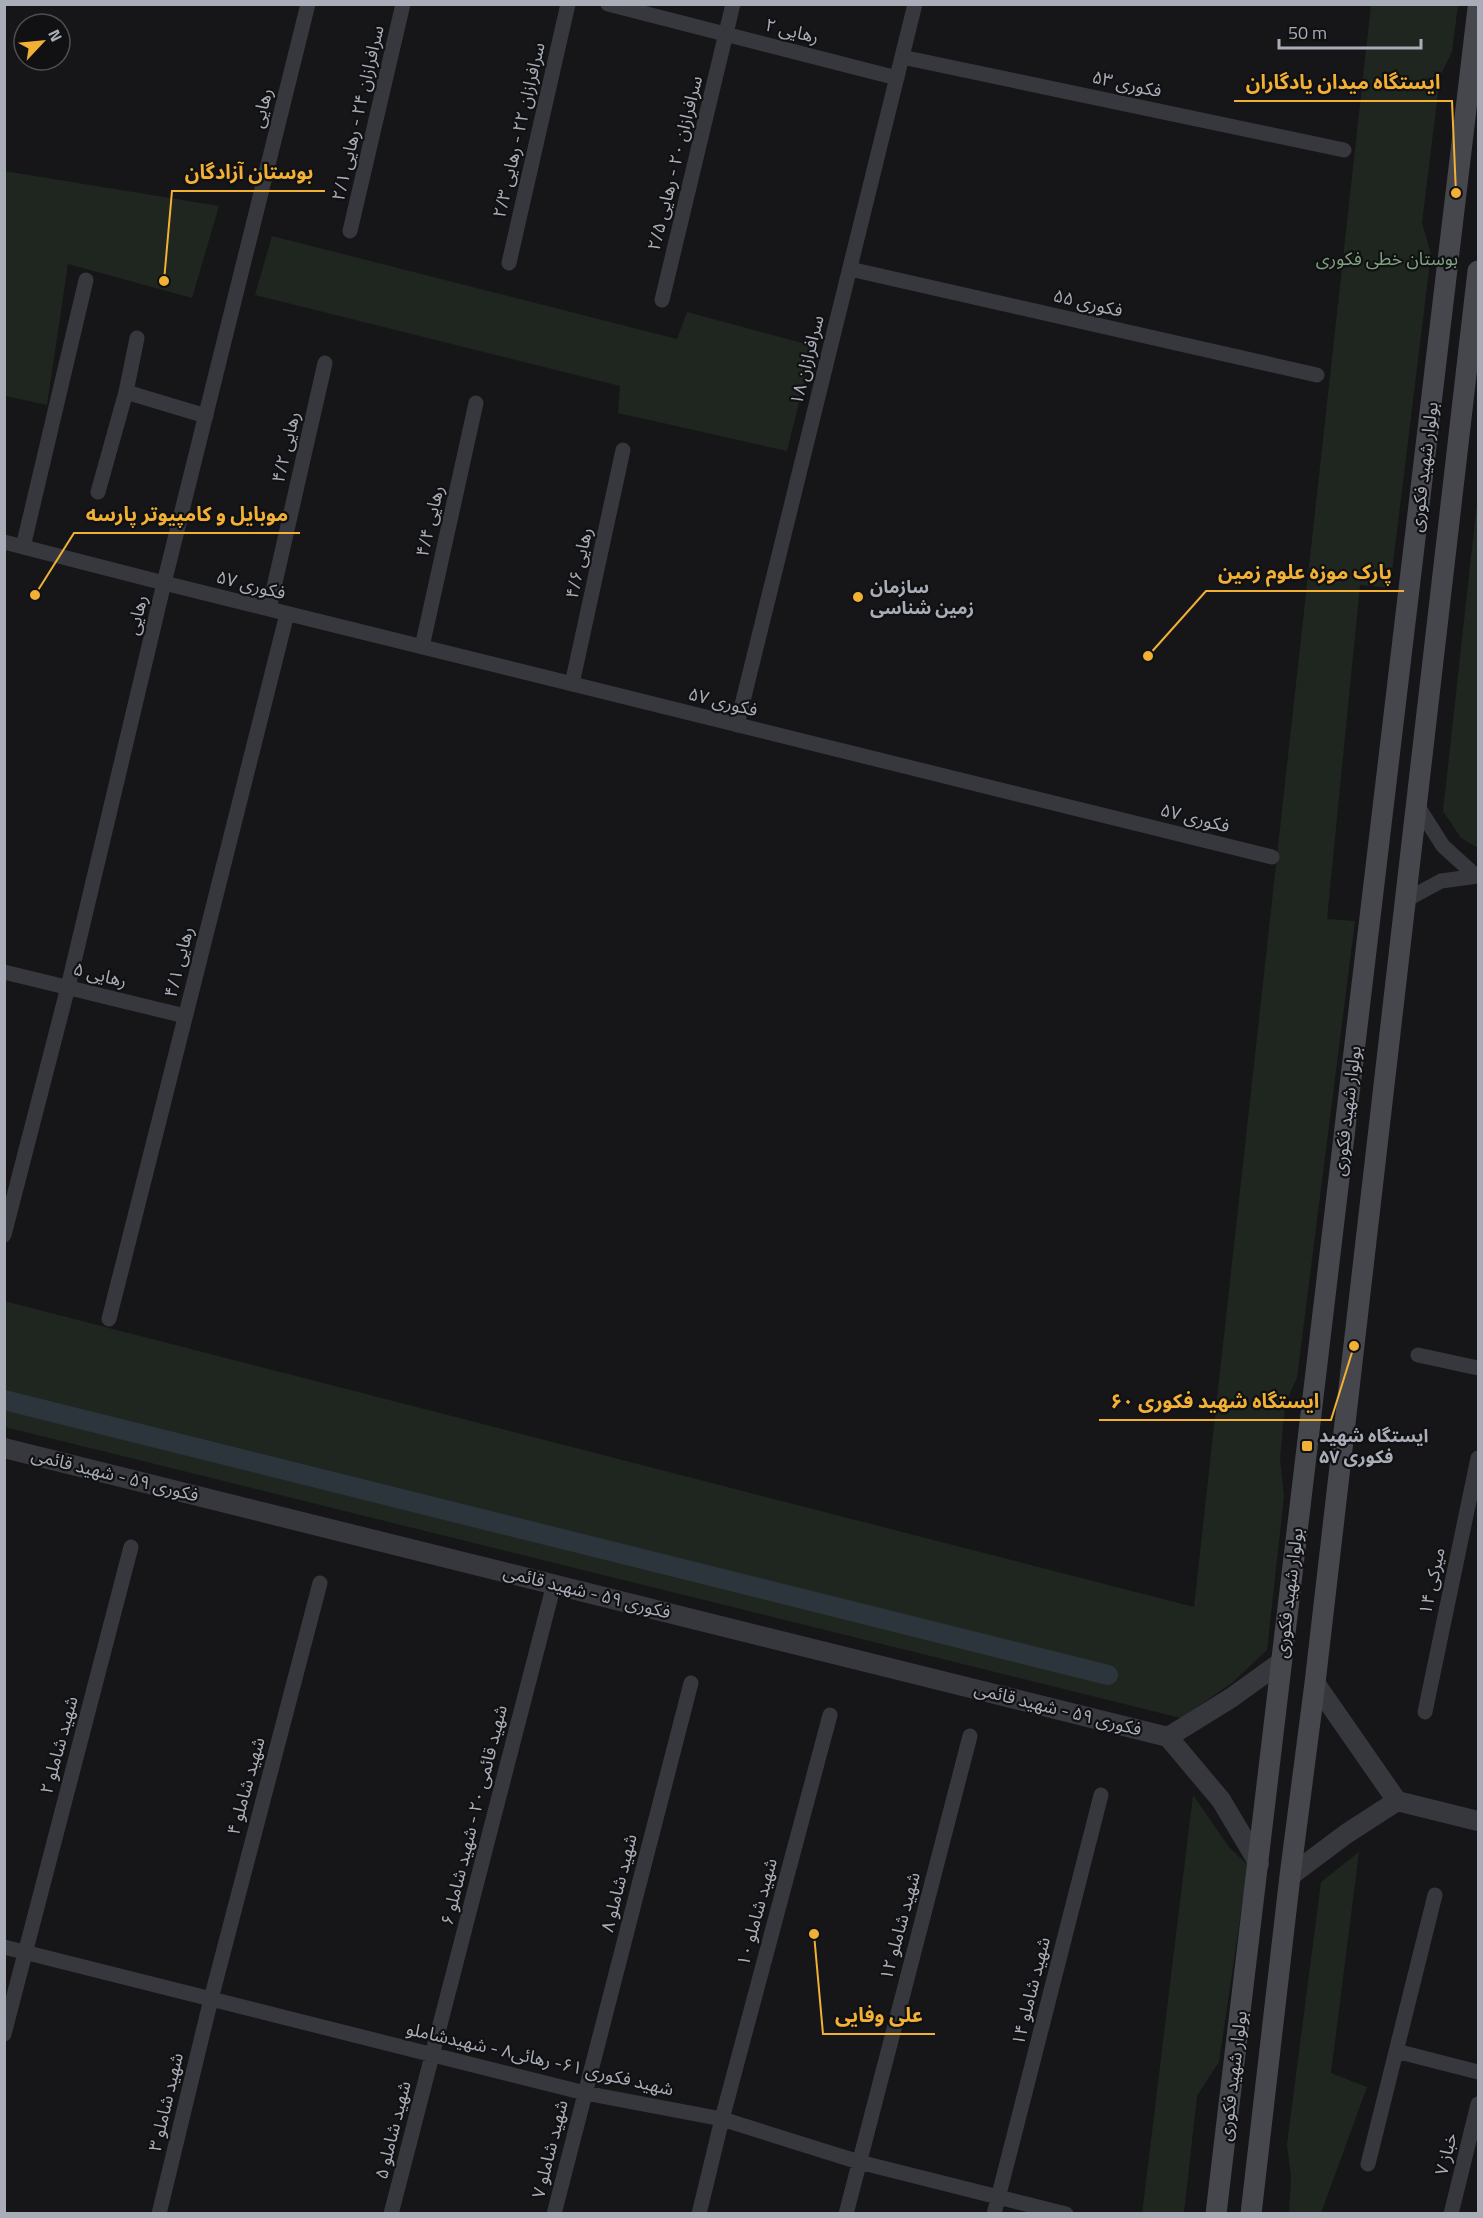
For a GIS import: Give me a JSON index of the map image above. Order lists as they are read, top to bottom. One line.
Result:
{"streets":{"main road":["بولوار شهید فکوری"],"street":["رهایی ۲","فکوری ۵۳","رهایی","سرافرازان ۲۴ - رهایی ۲/۱","سرافرازان ۲۲ - رهایی ۲/۳","سرافرازان ۲۰ - رهایی ۲/۵","فکوری ۵۵","سرافرازان ۱۸","رهایی ۴/۲","رهایی ۴/۴","رهایی ۴/۶","فکوری ۵۷","رهایی ۴/۱","رهایی ۵","فکوری ۵۹ - شهید قائمی","میرکی ۱۴","شهید شاملو ۲","شهید شاملو ۴","شهید قائمی ۲۰ - شهید شاملو ۶","شهید شاملو ۸","شهید شاملو ۱۰","شهید شاملو ۱۲","شهید شاملو ۱۴","شهید فکوری ۶۱- رهائی۸ - شهیدشاملو","شهید شاملو ۳","شهید شاملو ۵","شهید شاملو ۷","خباز ۷"]},"crossings":[["رهایی ۲","سرافرازان ۲۰ - رهایی ۲/۵"],["رهایی ۲","سرافرازان ۱۸"],["فکوری ۵۳","سرافرازان ۱۸"],["رهایی","فکوری ۵۷"],["رهایی","رهایی ۵"],["فکوری ۵۵","سرافرازان ۱۸"],["سرافرازان ۱۸","فکوری ۵۷"],["رهایی ۴/۲","فکوری ۵۷"],["رهایی ۴/۴","فکوری ۵۷"],["رهایی ۴/۶","فکوری ۵۷"],["فکوری ۵۷","رهایی ۴/۱"],["رهایی ۴/۱","رهایی ۵"],["فکوری ۵۹ - شهید قائمی","شهید قائمی ۲۰ - شهید شاملو ۶"],["شهید شاملو ۲","شهید فکوری ۶۱- رهائی۸ - شهیدشاملو"],["شهید شاملو ۴","شهید فکوری ۶۱- رهائی۸ - شهیدشاملو"],["شهید شاملو ۴","شهید شاملو ۳"],["شهید قائمی ۲۰ - شهید شاملو ۶","شهید فکوری ۶۱- رهائی۸ - شهیدشاملو"],["شهید قائمی ۲۰ - شهید شاملو ۶","شهید شاملو ۵"],["شهید شاملو ۸","شهید فکوری ۶۱- رهائی۸ - شهیدشاملو"],["شهید شاملو ۸","شهید شاملو ۷"],["شهید شاملو ۱۰","شهید فکوری ۶۱- رهائی۸ - شهیدشاملو"],["شهید شاملو ۱۲","شهید فکوری ۶۱- رهائی۸ - شهیدشاملو"],["شهید شاملو ۱۴","شهید فکوری ۶۱- رهائی۸ - شهیدشاملو"],["شهید فکوری ۶۱- رهائی۸ - شهیدشاملو","شهید شاملو ۳"],["شهید فکوری ۶۱- رهائی۸ - شهیدشاملو","شهید شاملو ۵"],["شهید فکوری ۶۱- رهائی۸ - شهیدشاملو","شهید شاملو ۷"]],"parks":["بوستان خطی فکوری"],"places":{"other":["ایستگاه میدان یادگاران","بوستان آزادگان","موبایل و کامپیوتر پارسه","سازمان زمین شناسی","پارک موزه علوم زمین","ایستگاه شهید فکوری ۶۰","علی وفایی"],"transit":["ایستگاه شهید فکوری ۵۷"]},"scale_bar":"50 m","north":"top right"}
